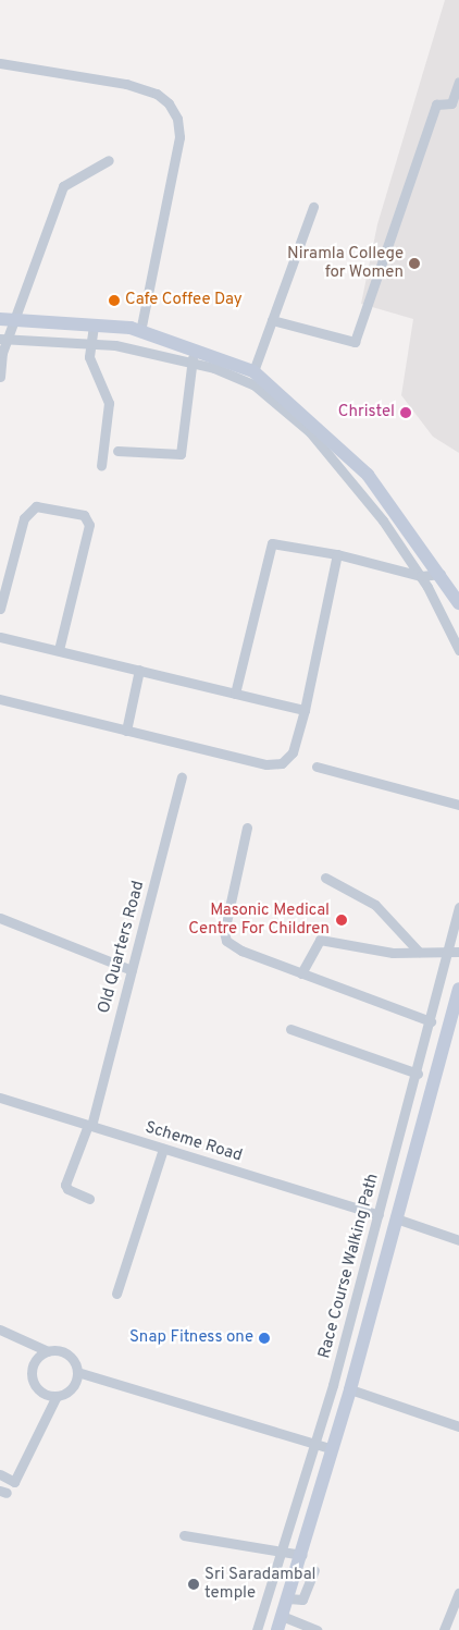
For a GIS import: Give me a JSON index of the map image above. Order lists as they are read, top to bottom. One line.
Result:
{"streets":{"street":["Old Quarters Road","Scheme Road","Race Course Walking Path"]},"crossings":[["Old Quarters Road","Scheme Road"],["Scheme Road","Race Course Walking Path"]],"places":["Niramla College for Women","Cafe Coffee Day","Christel","Masonic Medical Centre For Children","Snap Fitness one","Sri Saradambal temple"]}
